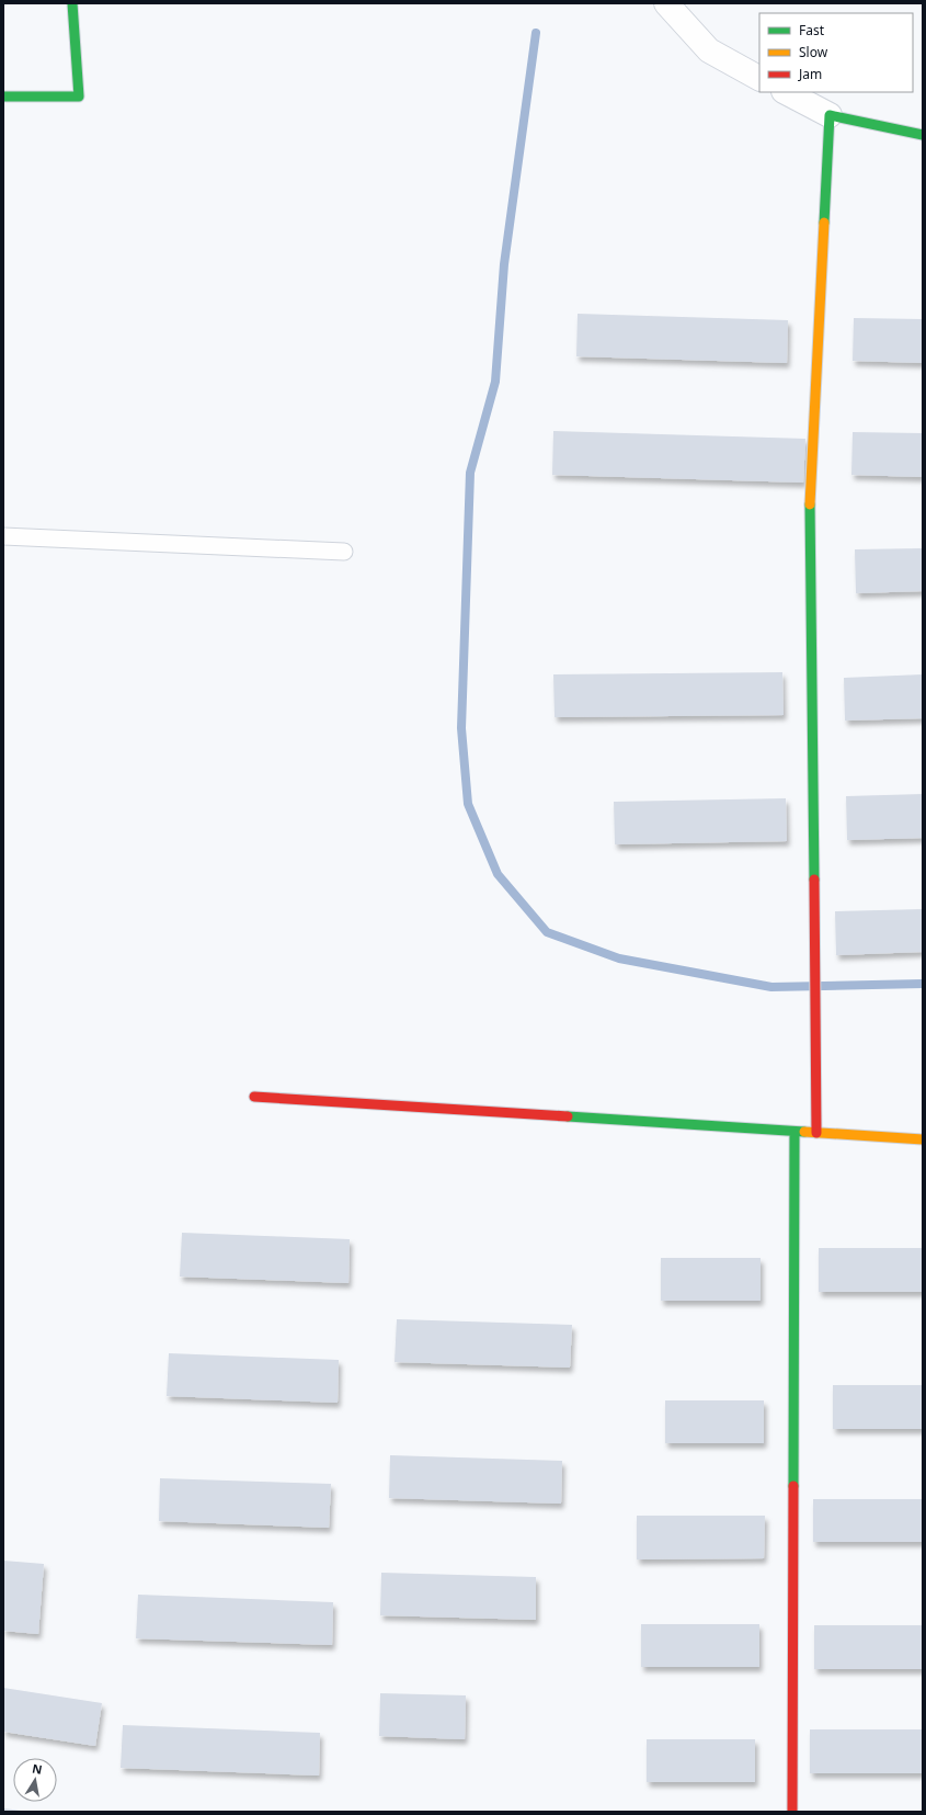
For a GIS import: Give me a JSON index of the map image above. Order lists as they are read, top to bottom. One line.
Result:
{"legend":["Fast","Slow","Jam"],"north":"top"}
